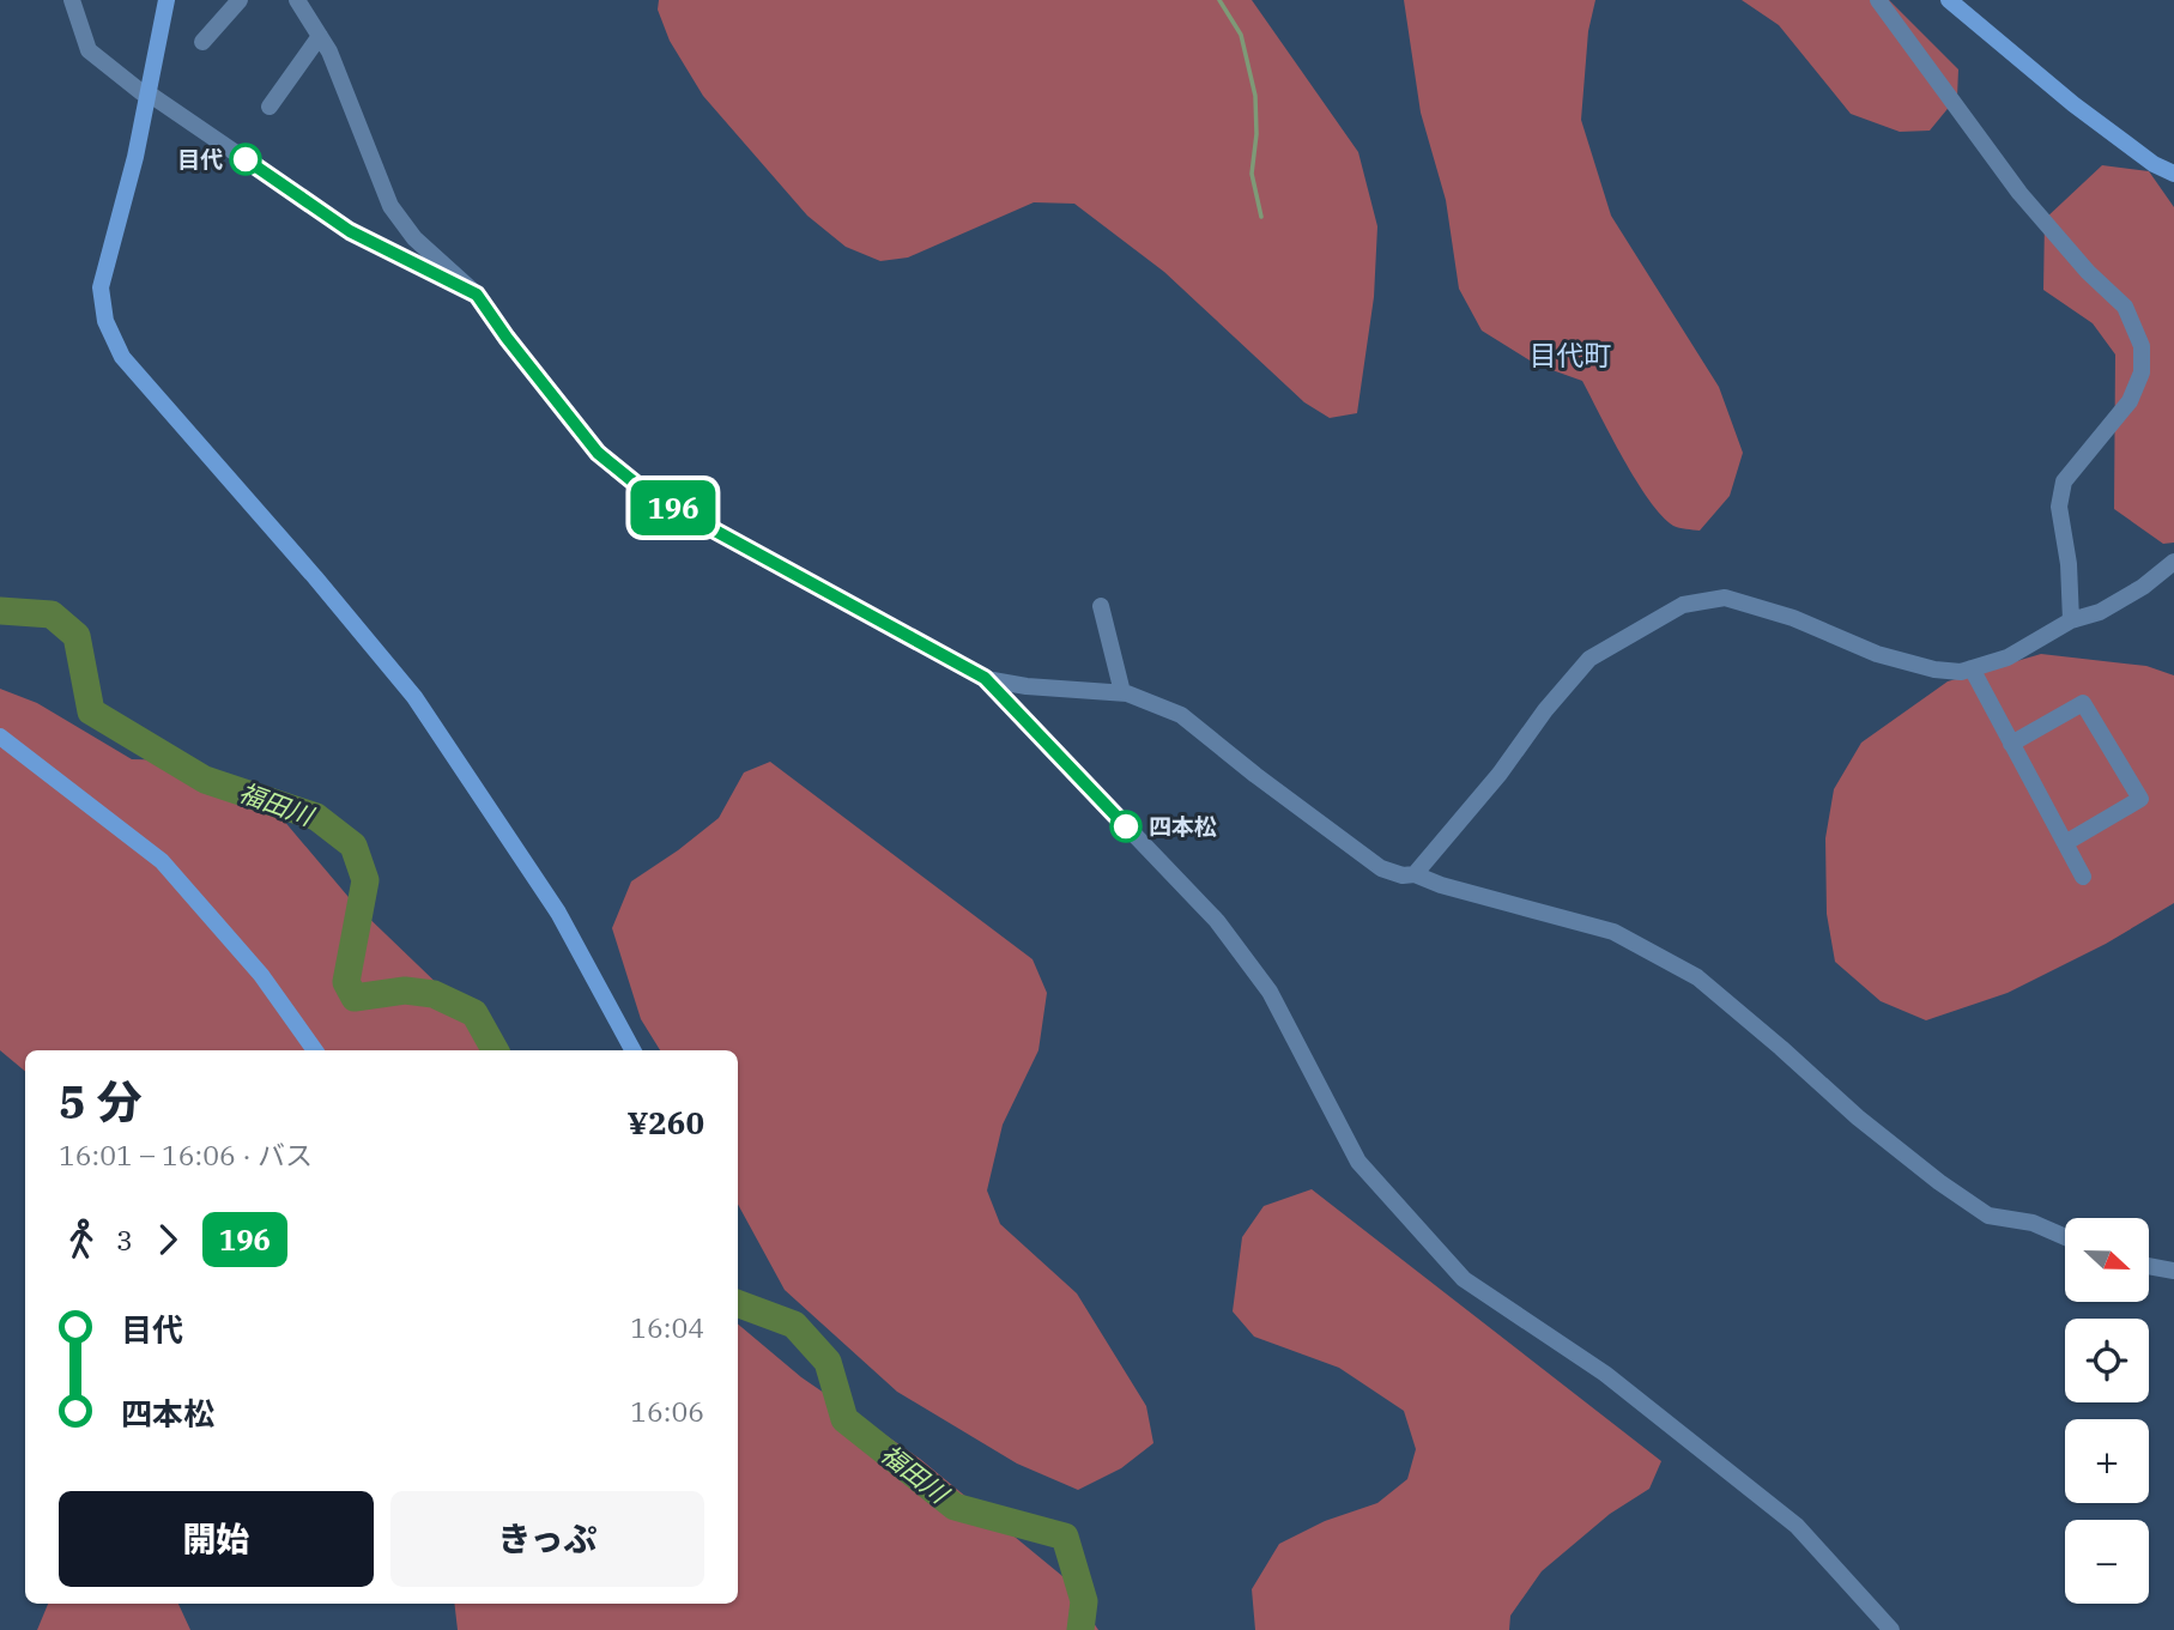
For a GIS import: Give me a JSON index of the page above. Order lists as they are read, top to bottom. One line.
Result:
{"districts":["目代町"],"water":["福田川"],"places":["目代","四本松"],"lines":["bus line 196"],"north":"right","page":{"on_map":"196","heading":["5 分","16:01 – 16:06 · バス","¥260"],"legs":["3","196"],"map_buttons":["+","−"],"list":[{"name":"目代","value":"16:04"},{"name":"四本松","value":"16:06"}],"buttons":["開始","きっぷ"]}}
